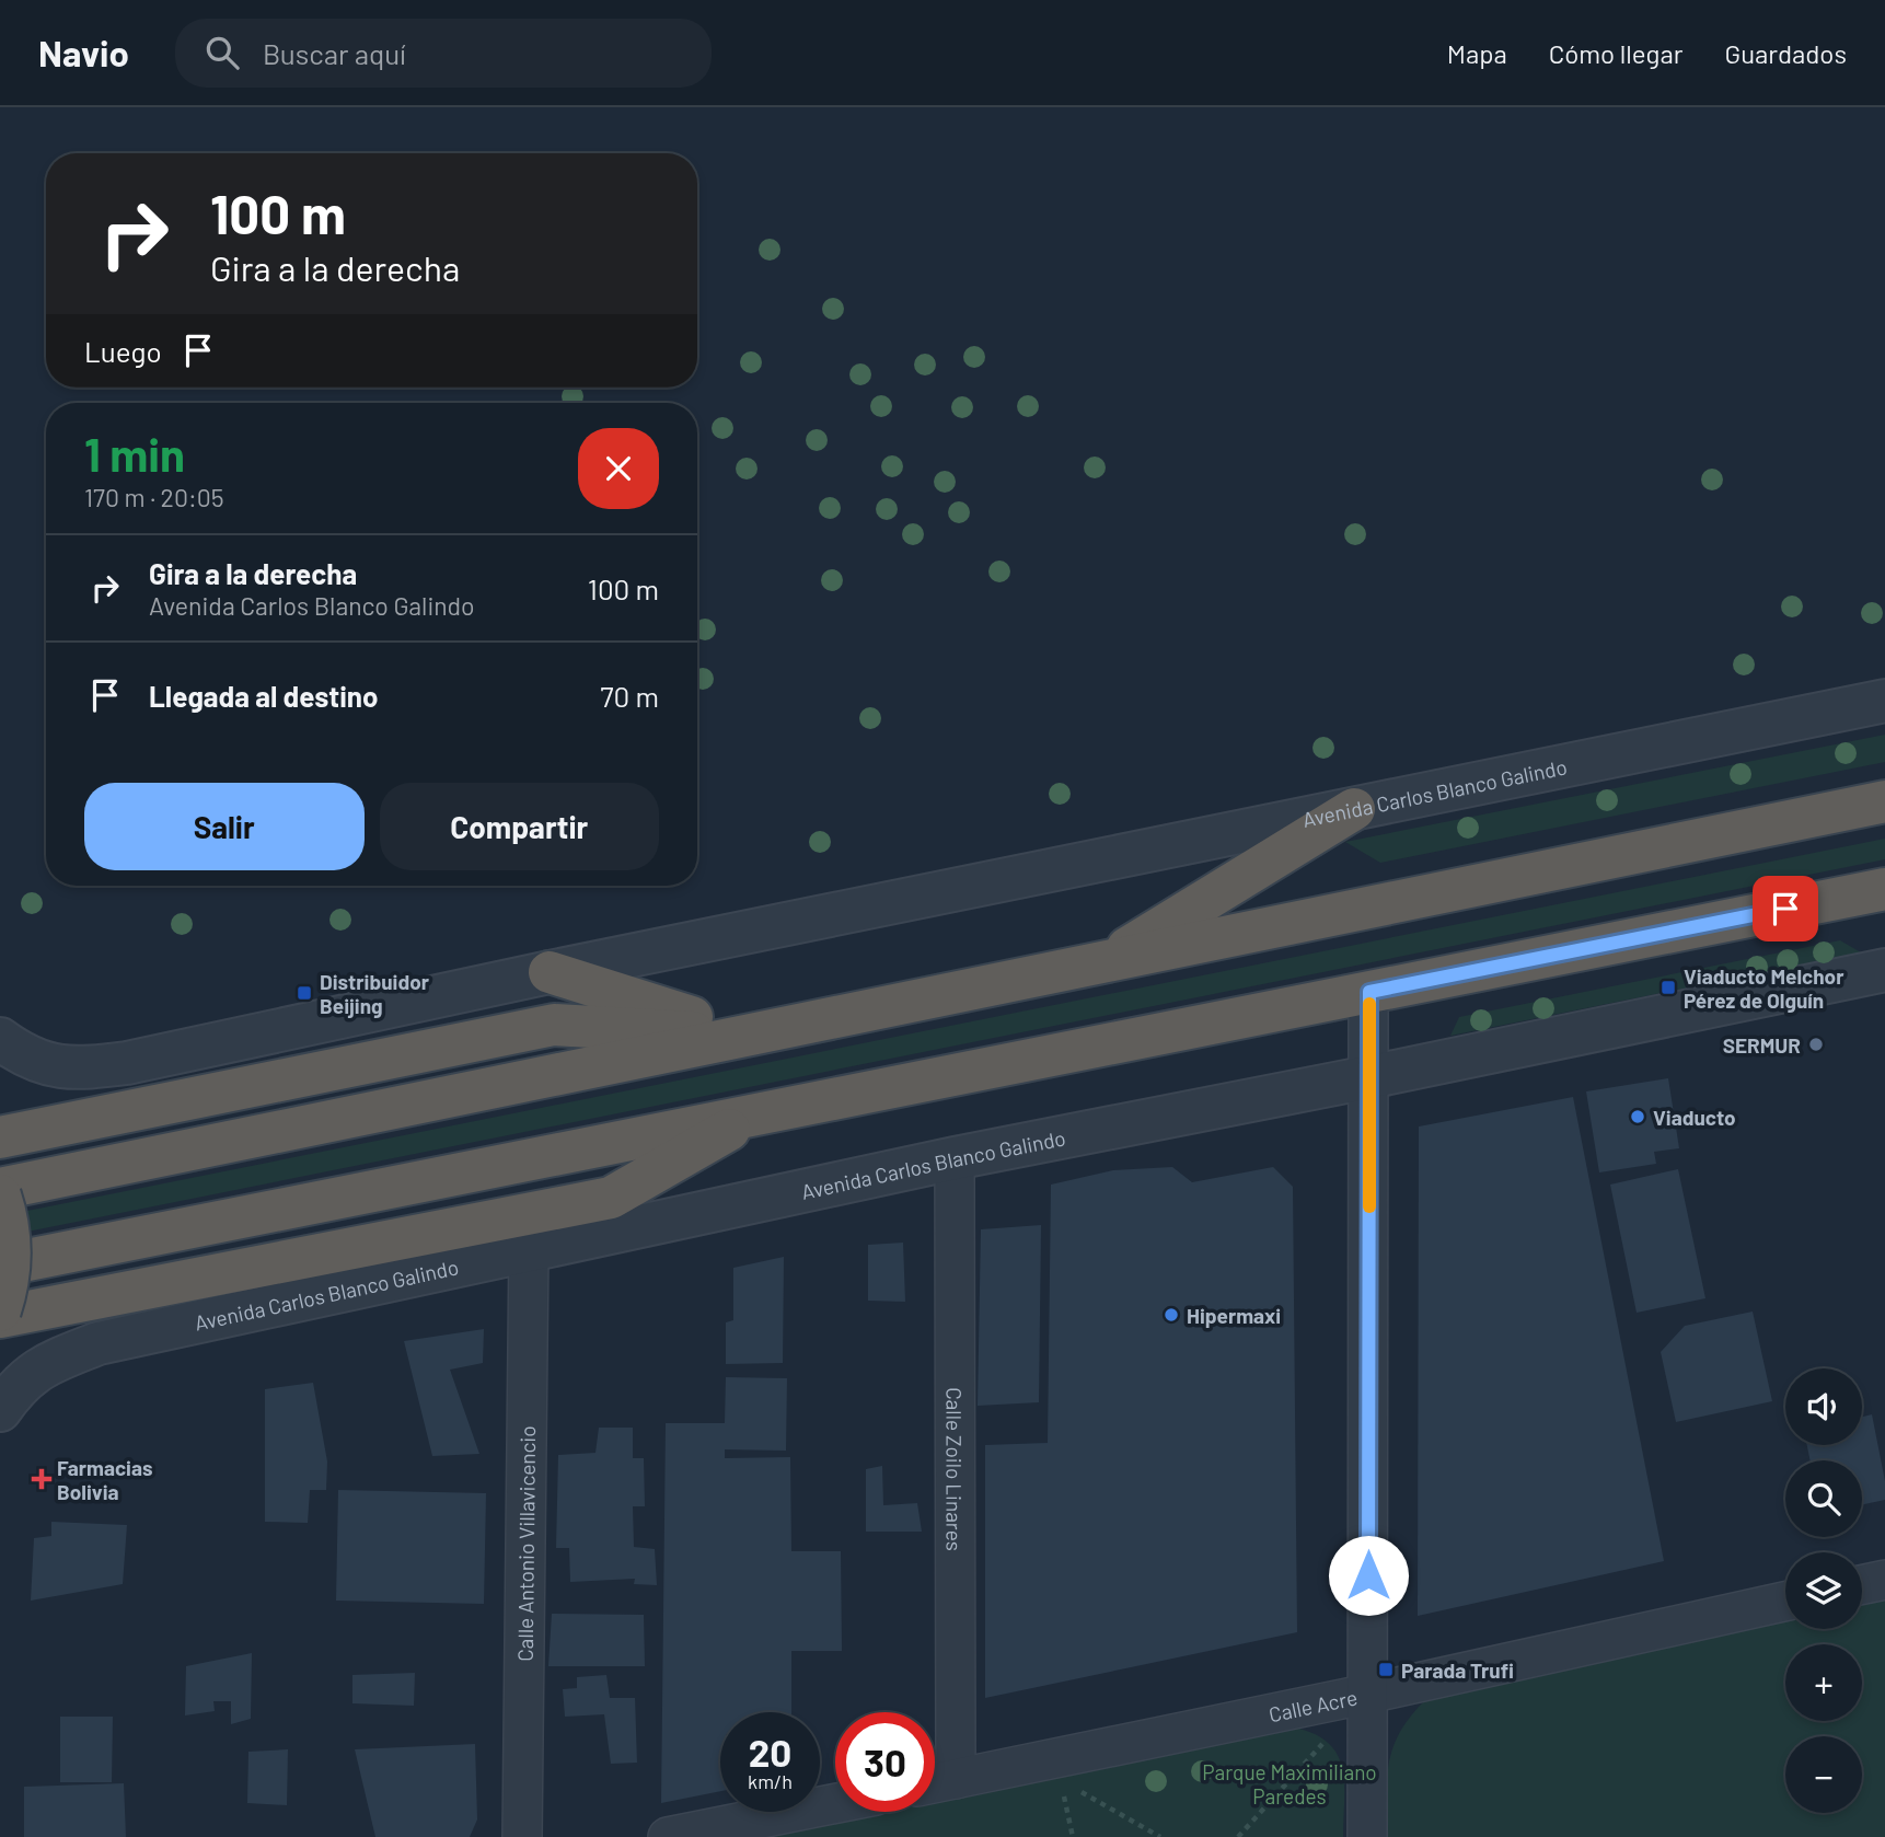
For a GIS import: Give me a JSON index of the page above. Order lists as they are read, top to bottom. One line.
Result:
{"streets":{"street":["Avenida Carlos Blanco Galindo","Calle Zoilo Linares","Calle Antonio Villavicencio","Calle Acre"]},"crossings":[["Avenida Carlos Blanco Galindo","Calle Zoilo Linares"],["Avenida Carlos Blanco Galindo","Calle Antonio Villavicencio"],["Calle Zoilo Linares","Calle Acre"]],"parks":["Parque Maximiliano Paredes"],"places":{"transit":["Viaducto Melchor Pérez de Olguín","Distribuidor Beijing","Parada Trufi"],"other":["SERMUR","Viaducto","Hipermaxi"],"health":["Farmacias Bolivia"]},"page":{"header":"Navio","search":"Buscar aquí","nav":["Mapa","Cómo llegar","Guardados"],"turn":["100 m","Gira a la derecha"],"then":"Luego","heading":["1 min","170 m · 20:05"],"list":[{"name":"Gira a la derecha","note":"Avenida Carlos Blanco Galindo","value":"100 m"},{"name":"Llegada al destino","value":"70 m"}],"buttons":["Salir","Compartir"],"map_buttons":["+","−"],"speed":"20 km/h","limit":"30"}}
